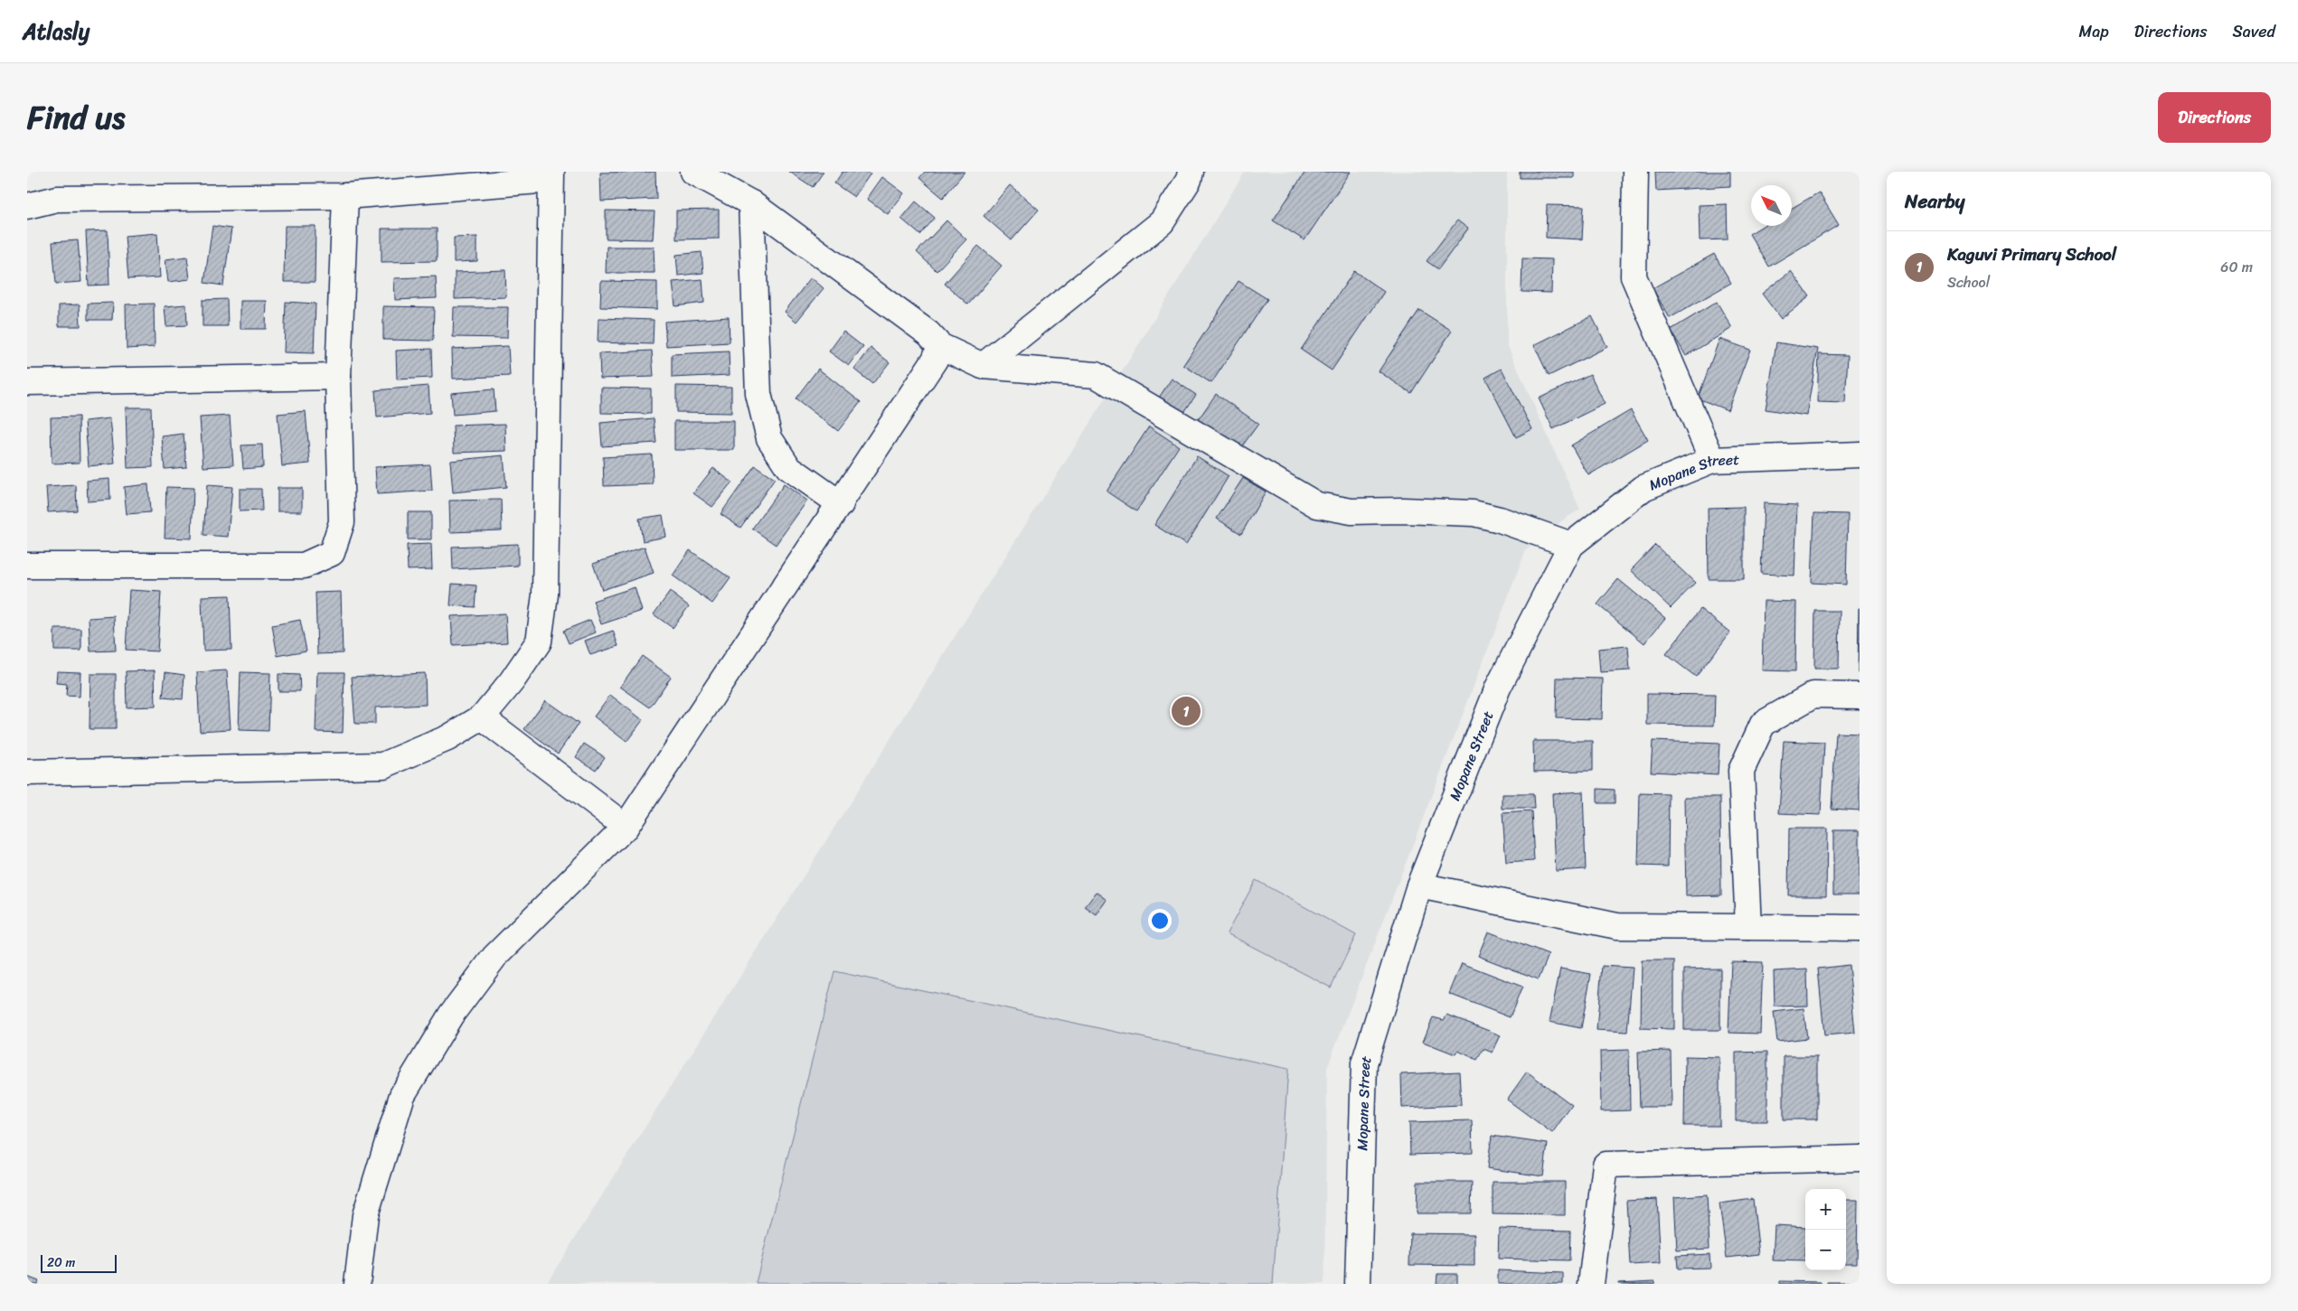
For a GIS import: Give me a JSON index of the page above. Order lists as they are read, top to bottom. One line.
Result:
{"streets":{"street":["Mopane Street"]},"scale_bar":"20 m","north":"top left","page":{"header":"Atlasly","nav":["Map","Directions","Saved"],"title":"Find us","buttons":"Directions","heading":"Nearby","list":[{"mark":"1","name":"Kaguvi Primary School","note":"School","value":"60 m"}],"pins":"1","map_buttons":["+","−"],"scale":"20 m"}}
